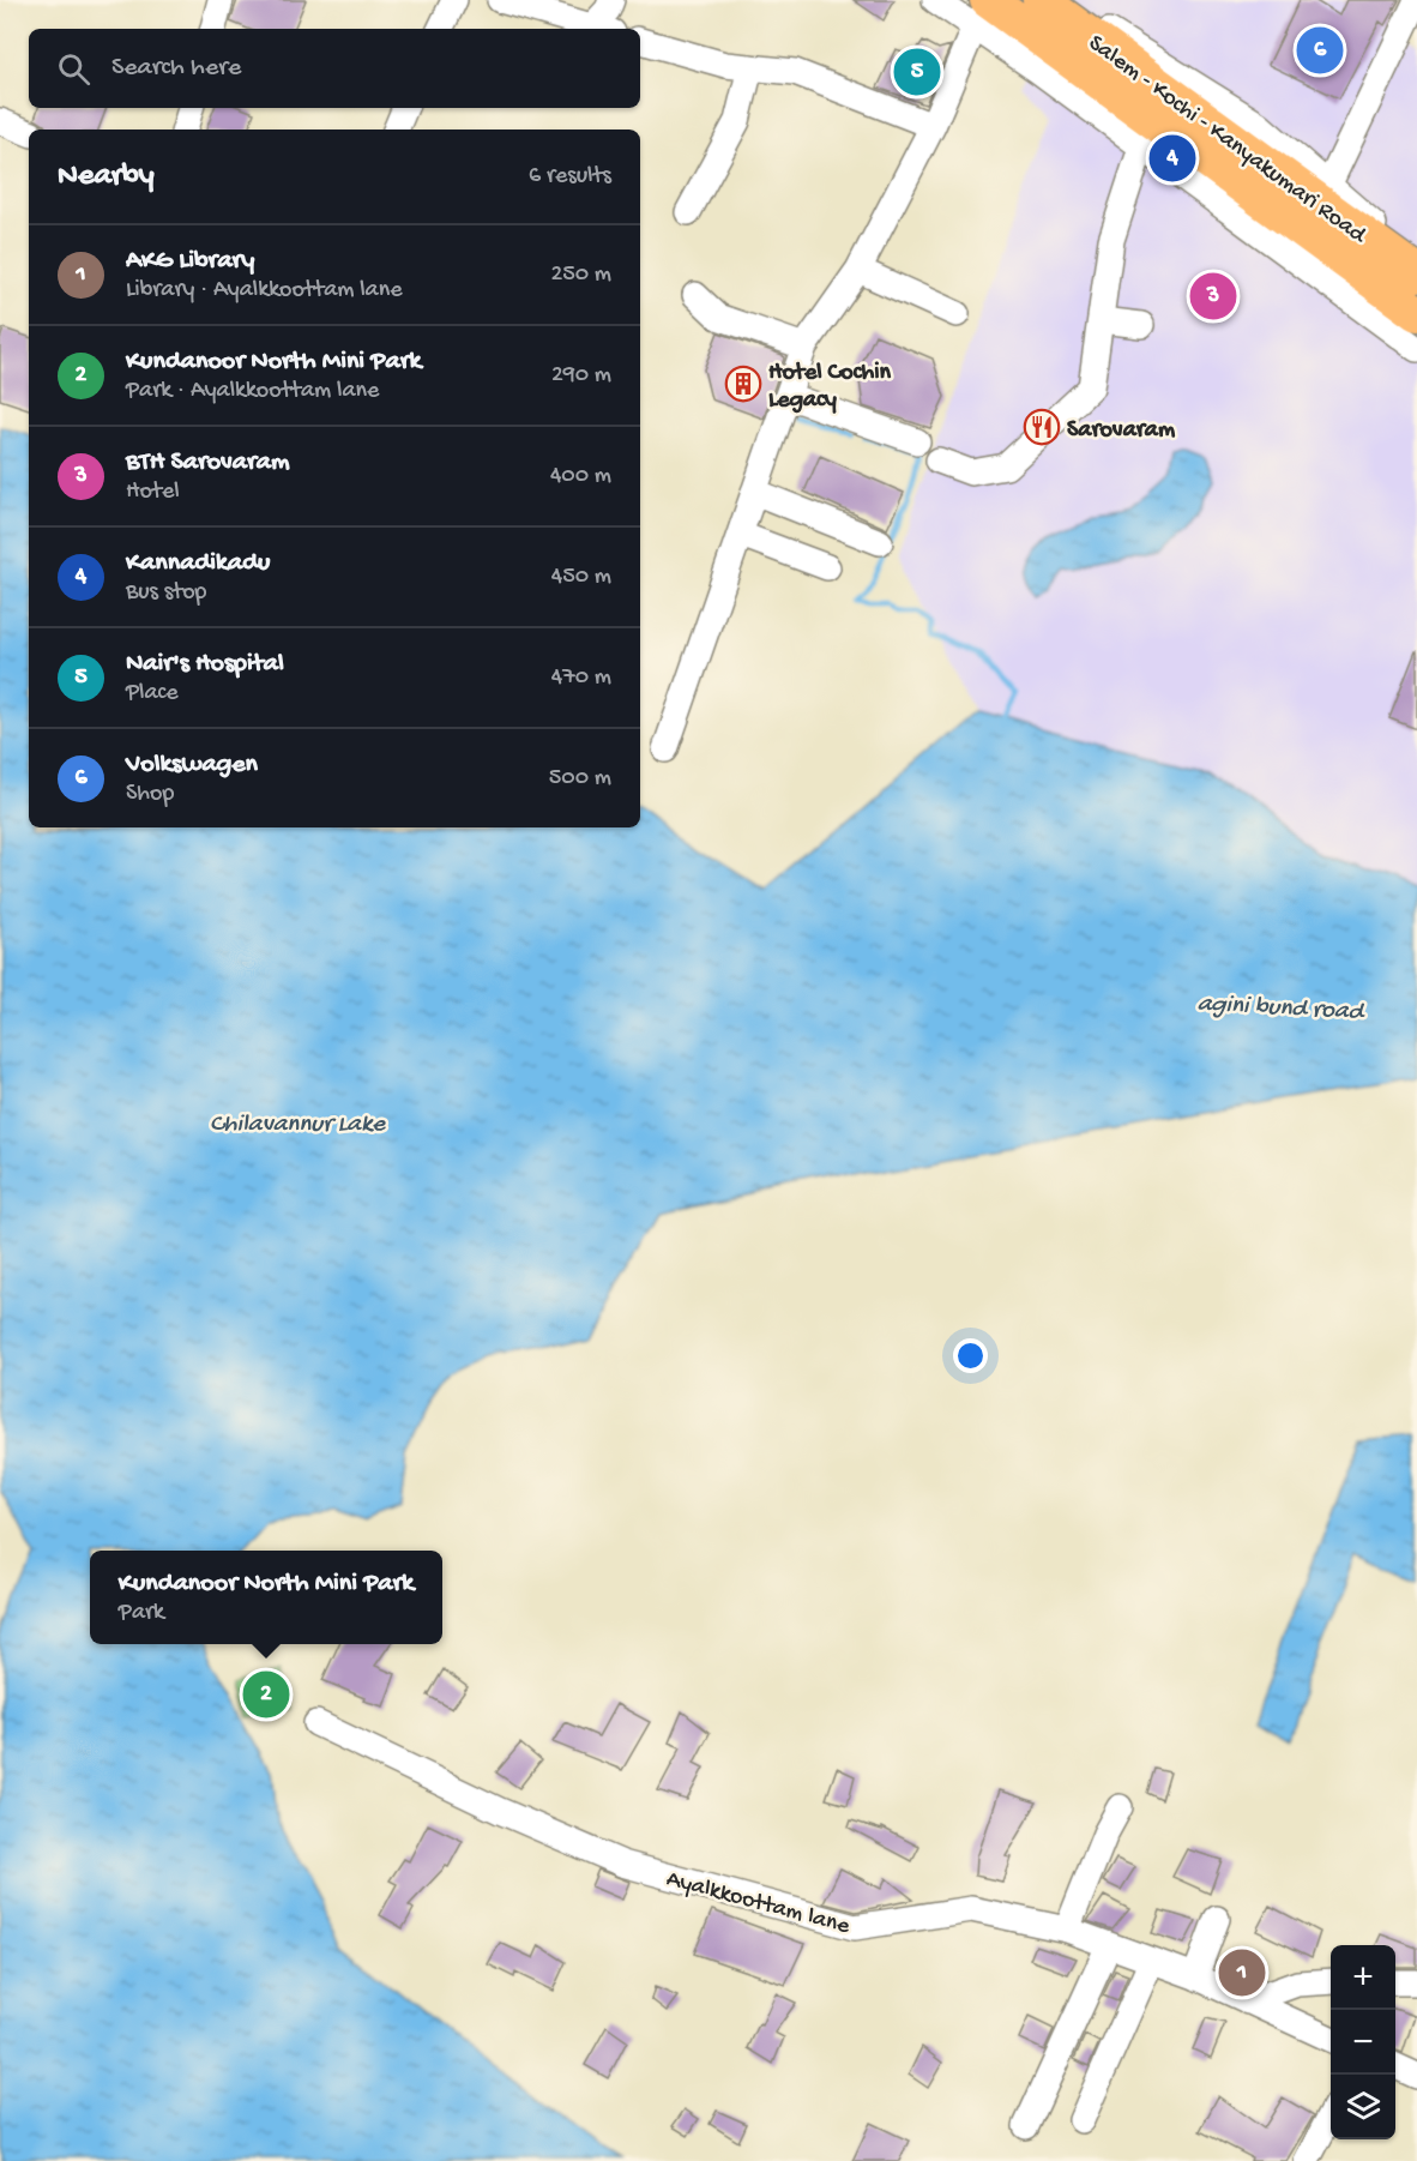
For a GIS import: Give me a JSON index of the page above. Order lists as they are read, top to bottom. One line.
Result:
{"streets":{"highway":["Salem - Kochi - Kanyakumari Road"],"street":["Ayalkkoottam lane"]},"water":["agini bund road","Chilavannur Lake"],"places":{"building":["Hotel Cochin Legacy"],"restaurant":["Sarovaram"]},"page":{"pins":["6","5","4","3","2","1"],"search":"Search here","heading":["Nearby","6 results"],"list":[{"mark":"1","name":"AKG Library","note":"Library · Ayalkkoottam lane","value":"250 m"},{"mark":"2","name":"Kundanoor North Mini Park","note":"Park · Ayalkkoottam lane","value":"290 m"},{"mark":"3","name":"BTH Sarovaram","note":"Hotel","value":"400 m"},{"mark":"4","name":"Kannadikadu","note":"Bus stop","value":"450 m"},{"mark":"5","name":"Nair's Hospital","note":"Place","value":"470 m"},{"mark":"6","name":"Volkswagen","note":"Shop","value":"500 m"}],"popup":["Kundanoor North Mini Park","Park"],"map_buttons":["+","−"]}}
